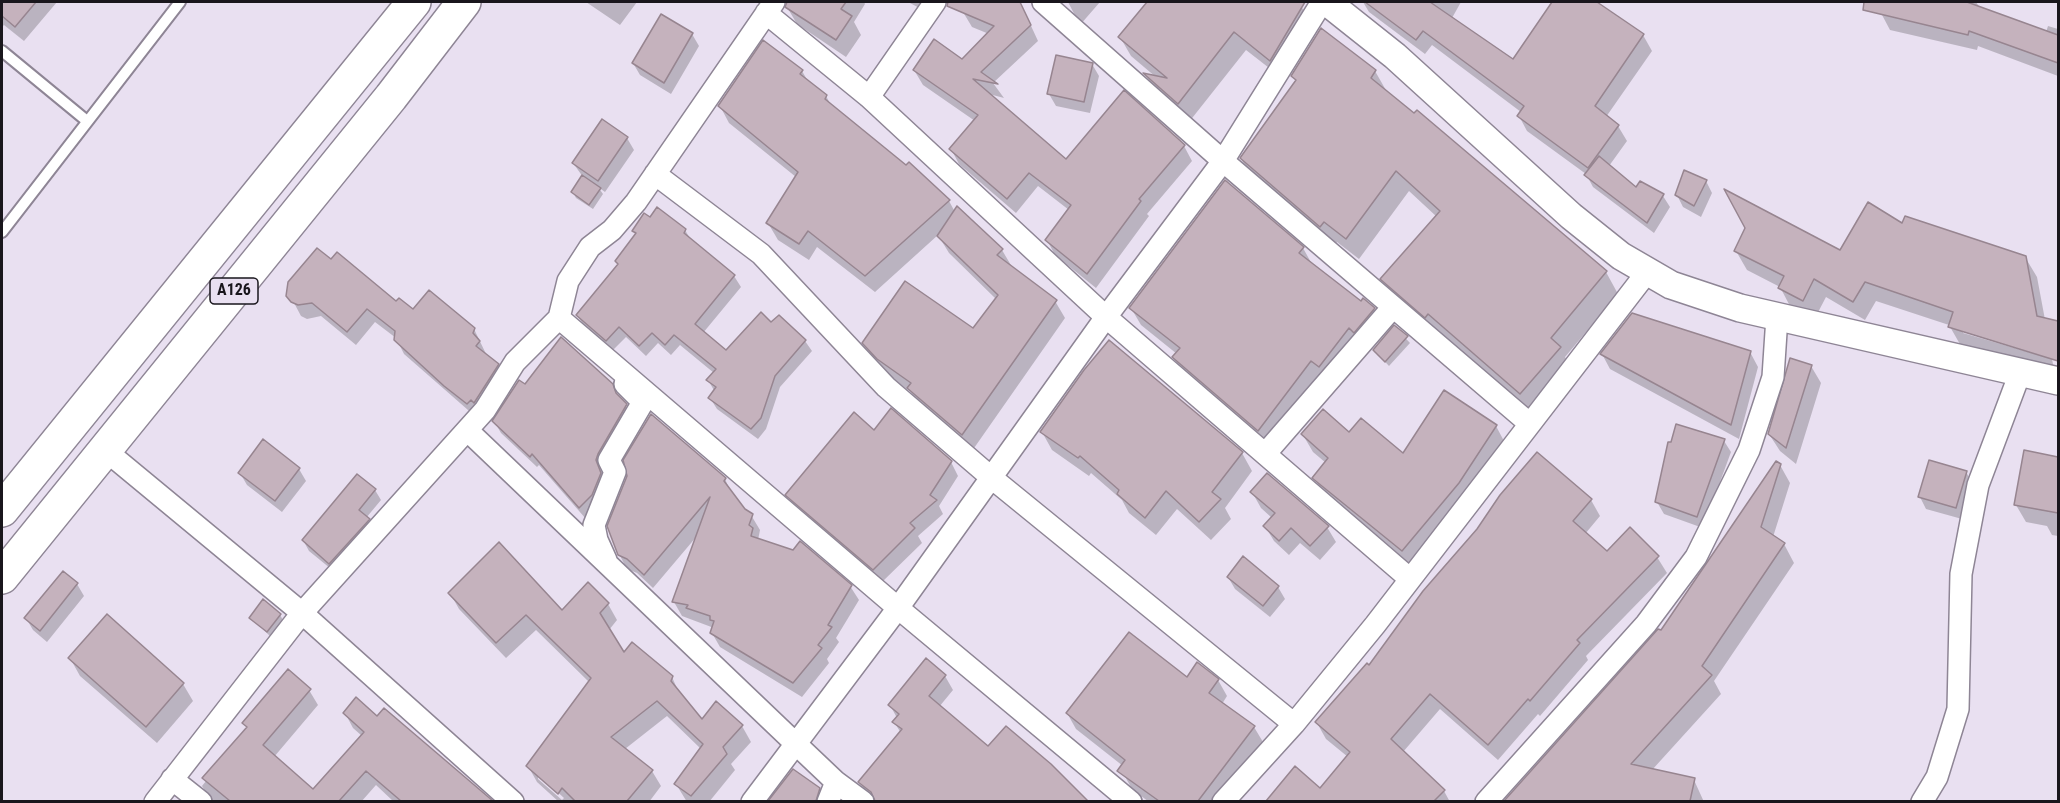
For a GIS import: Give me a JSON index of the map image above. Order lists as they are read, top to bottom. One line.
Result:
{"streets":{"highway":["A126"]}}
